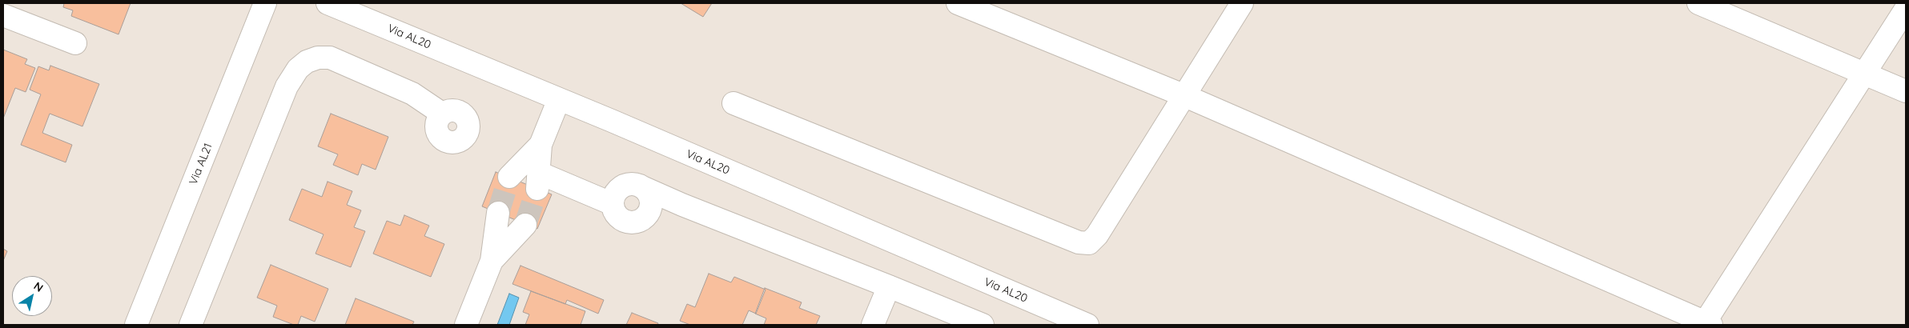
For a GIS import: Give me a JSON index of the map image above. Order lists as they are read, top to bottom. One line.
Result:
{"streets":{"street":["Via AL20","Via AL21"]},"north":"top right"}
